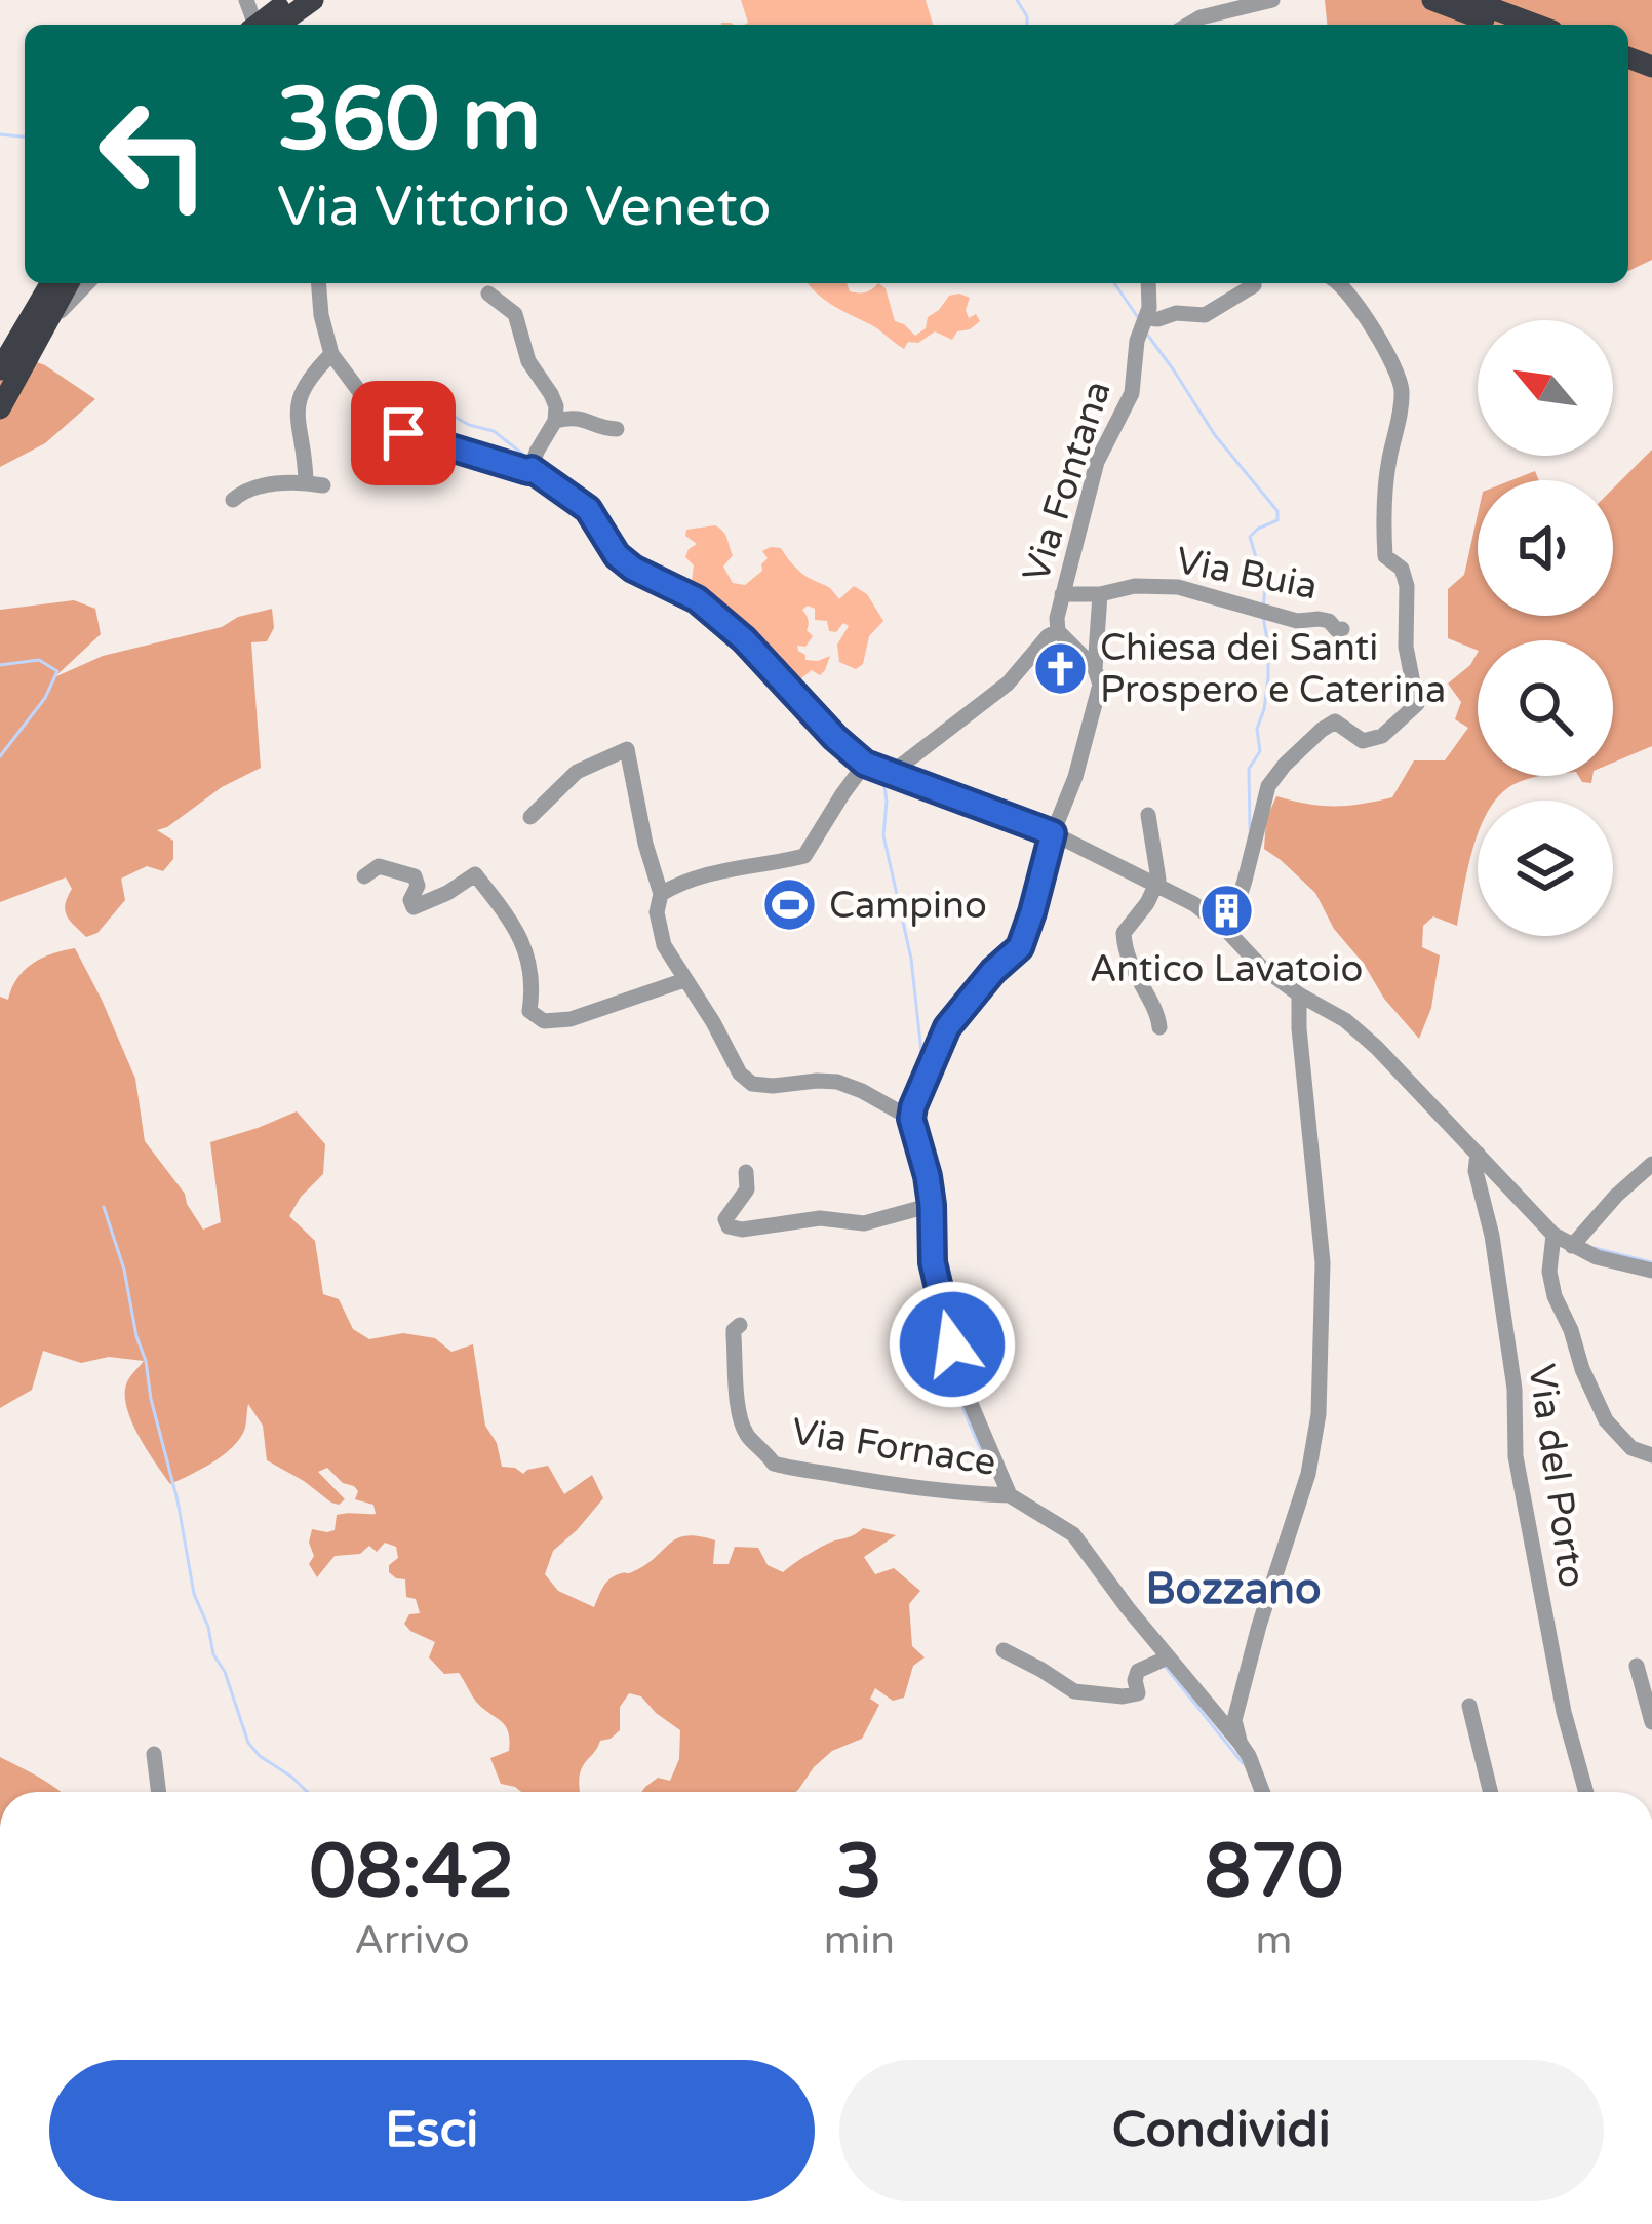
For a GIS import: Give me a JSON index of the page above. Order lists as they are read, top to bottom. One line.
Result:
{"streets":{"street":["Via Fontana","Via Buia","Via Fornace","Via del Porto"]},"crossings":[["Via Fontana","Via Buia"]],"districts":["Bozzano"],"places":{"church":["Chiesa dei Santi Prospero e Caterina"],"sports":["Campino"],"building":["Antico Lavatoio"]},"north":"top left","page":{"turn":["360 m","Via Vittorio Veneto"],"eta":["08:42","Arrivo","3","min","870","m"],"buttons":["Esci","Condividi"]}}
